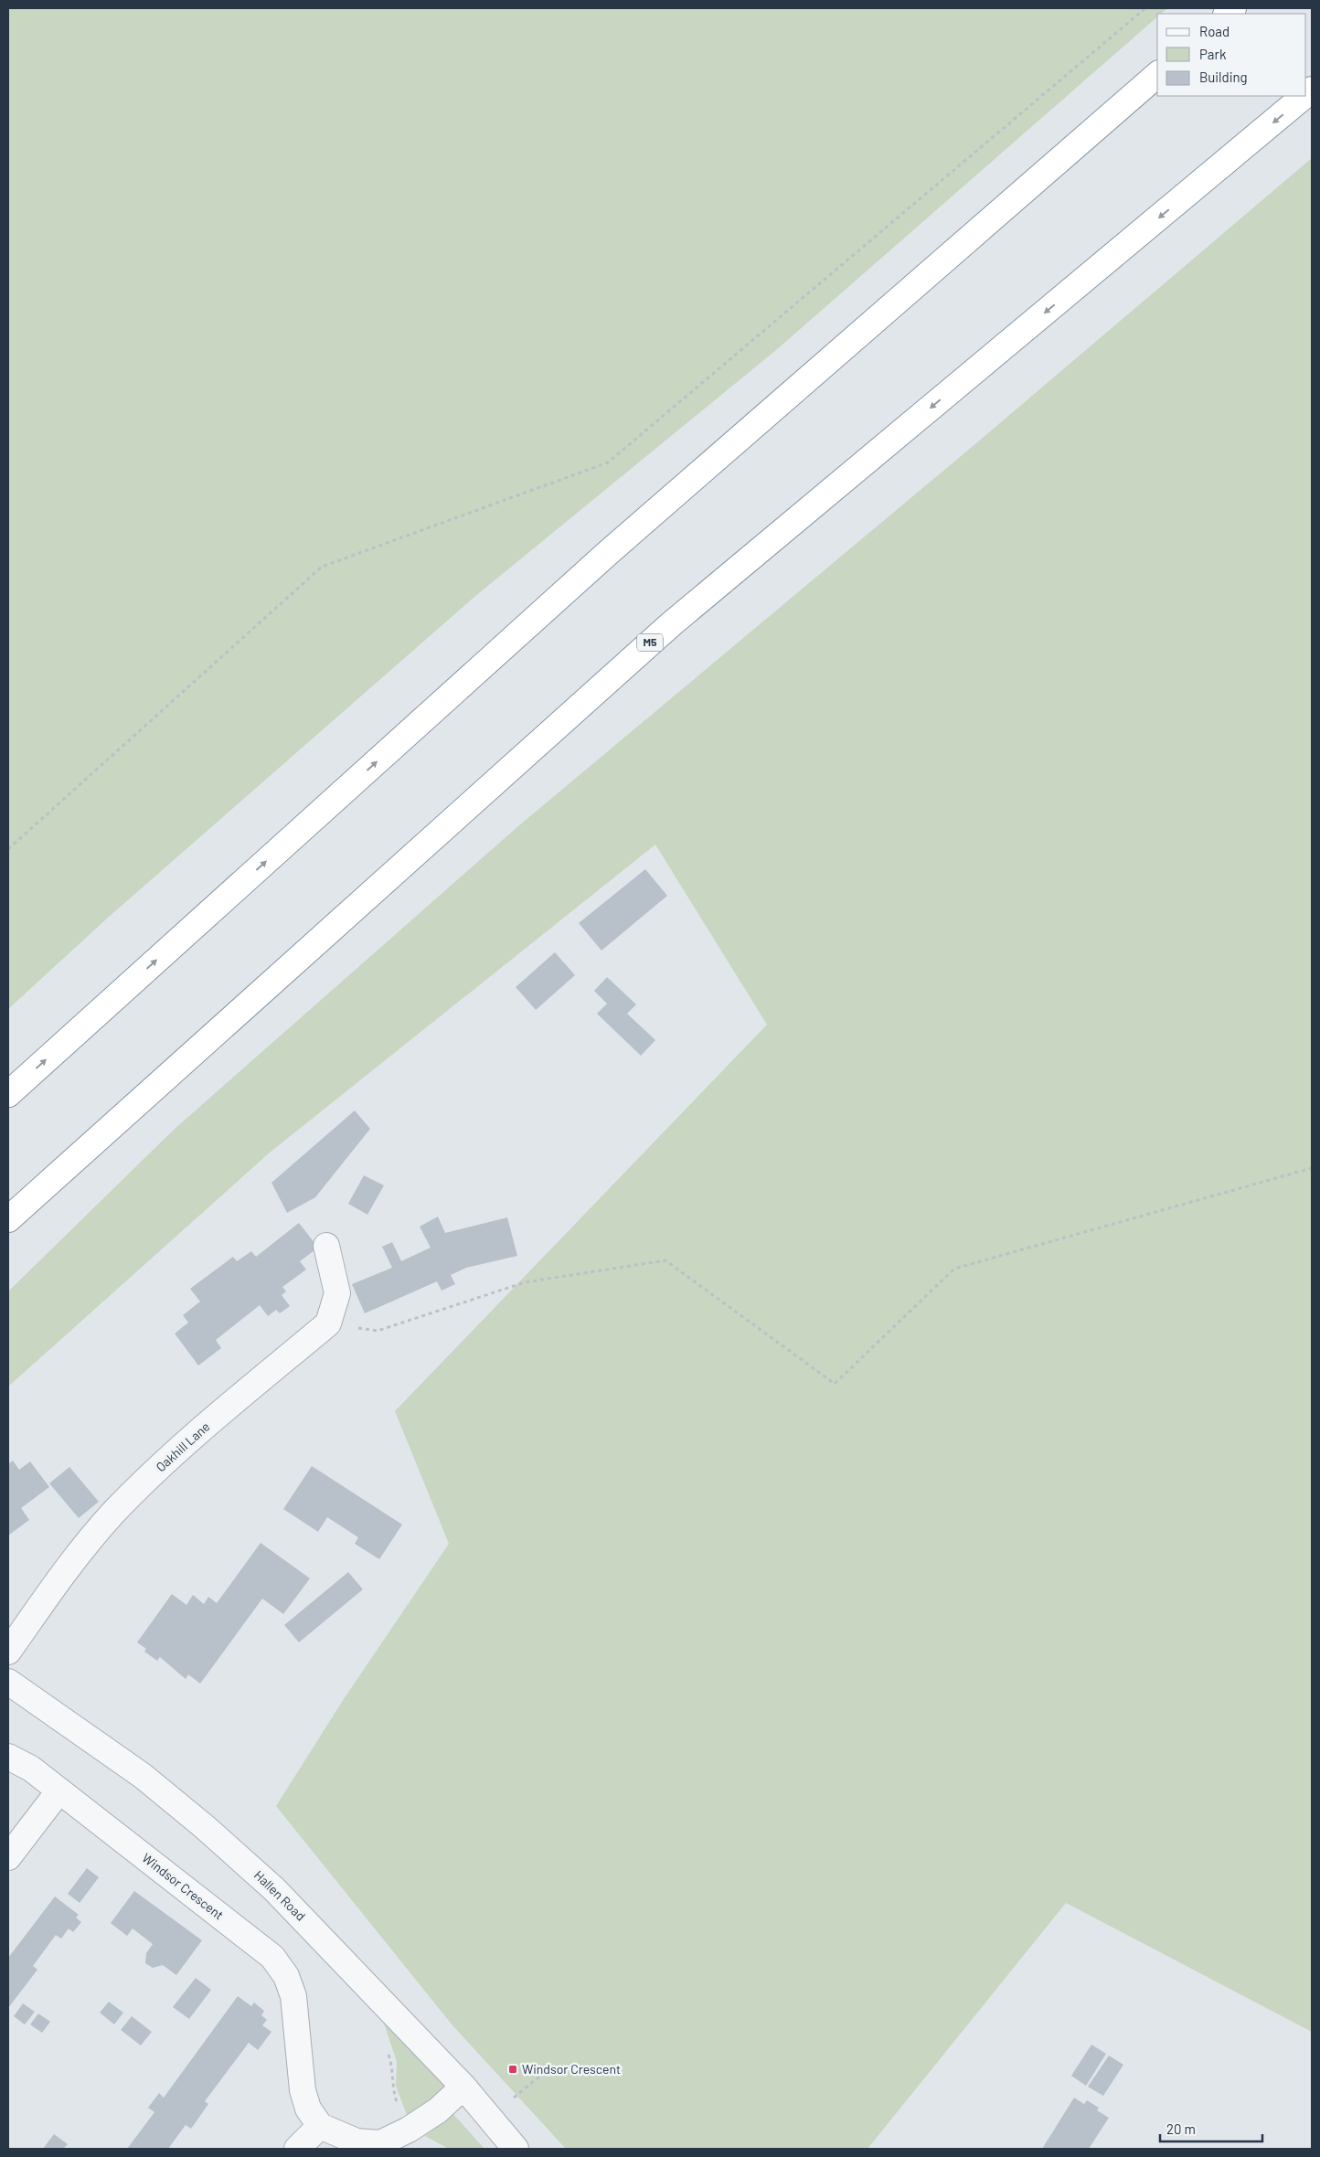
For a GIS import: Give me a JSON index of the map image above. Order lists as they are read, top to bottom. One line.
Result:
{"streets":{"highway":["M5"],"street":["Oakhill Lane","Windsor Crescent","Hallen Road"]},"places":{"transit":["Windsor Crescent"]},"legend":["Road","Park","Building"],"scale_bar":"20 m"}
